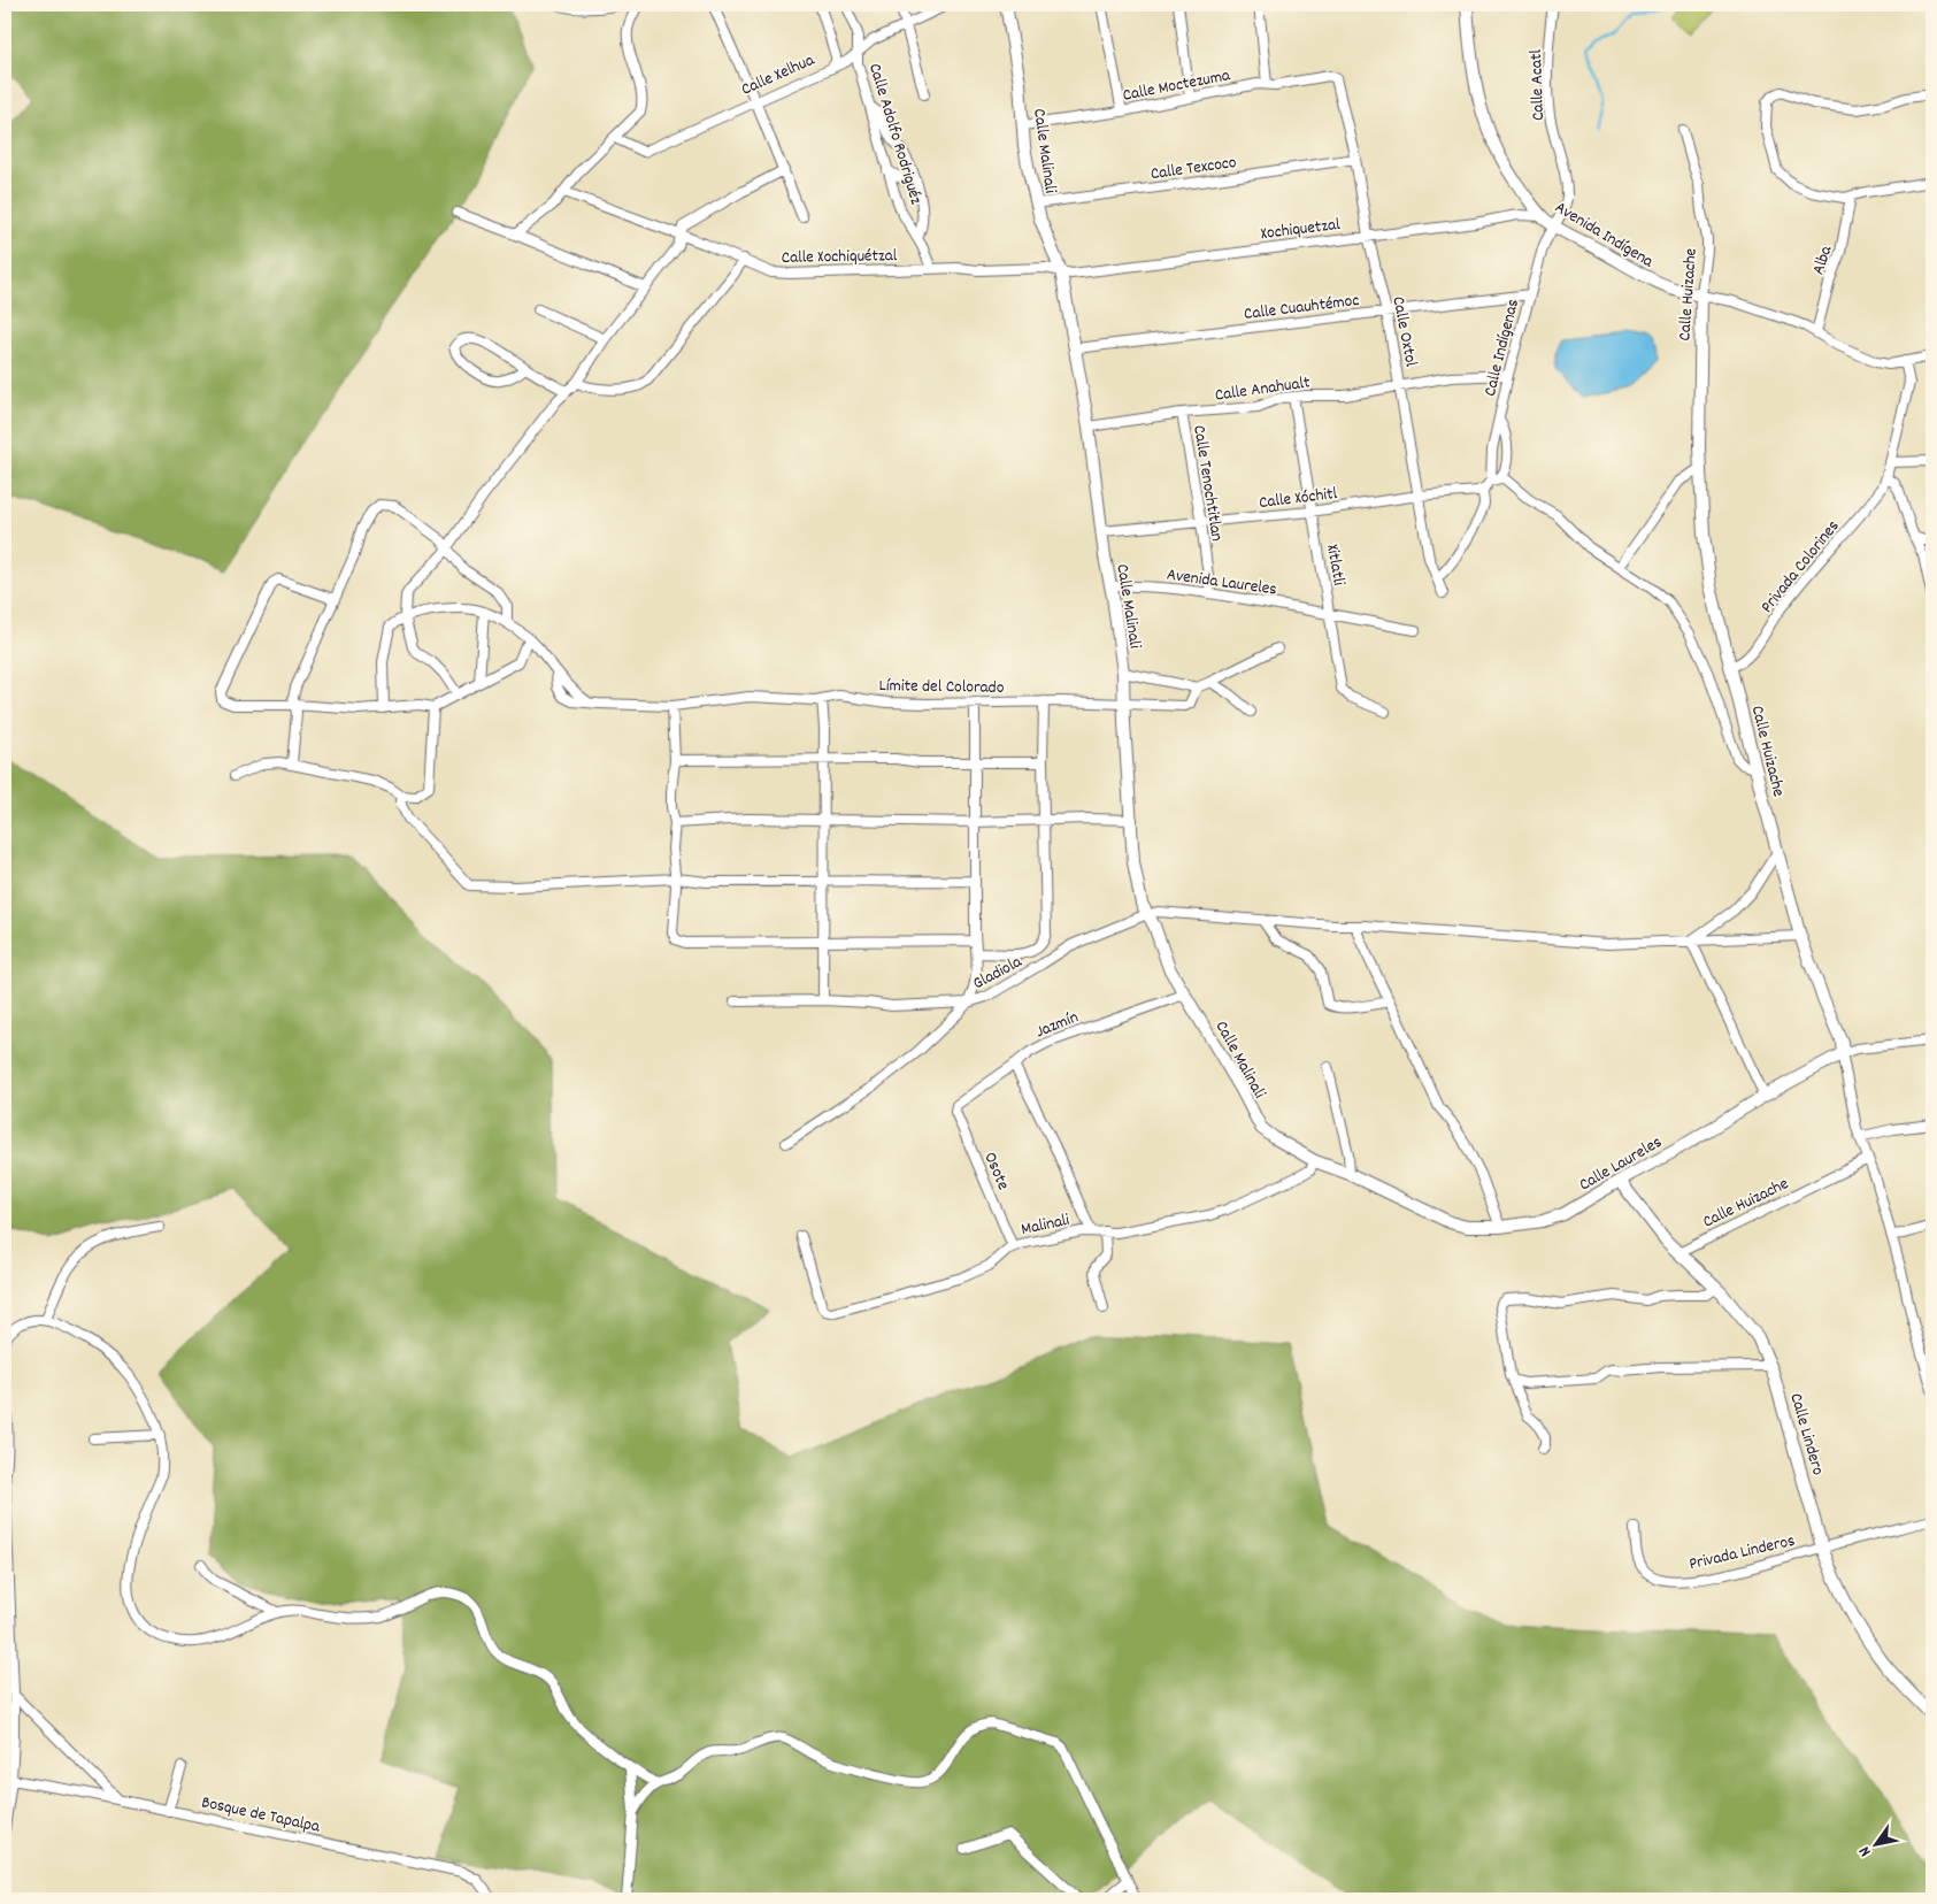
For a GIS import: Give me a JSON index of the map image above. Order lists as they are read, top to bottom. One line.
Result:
{"streets":{"street":["Calle Xelhua","Calle Moctezuma","Calle Acatl","Calle Adolfo Rodriguéz","Calle Malinali","Calle Texcoco","Xochiquetzal","Avenida Indígena","Calle Xochiquétzal","Alba","Calle Huizache","Calle Cuauhtémoc","Calle Oxtol","Calle Indígenas","Calle Anahualt","Calle Tenochtitlan","Calle Xóchitl","Xitlatli","Privada Colorines","Avenida Laureles","Límite del Colorado","Gladiola","Jazmín","Calle Laureles","Osote","Malinali","Calle Lindero","Privada Linderos","Bosque de Tapalpa"]},"crossings":[["Calle Xelhua","Calle Adolfo Rodriguéz"],["Calle Moctezuma","Calle Malinali"],["Calle Moctezuma","Calle Oxtol"],["Calle Acatl","Avenida Indígena"],["Calle Acatl","Calle Indígenas"],["Calle Adolfo Rodriguéz","Calle Xochiquétzal"],["Calle Malinali","Calle Texcoco"],["Calle Malinali","Xochiquetzal"],["Calle Malinali","Calle Xochiquétzal"],["Calle Malinali","Calle Cuauhtémoc"],["Calle Malinali","Calle Anahualt"],["Calle Malinali","Calle Xóchitl"],["Calle Malinali","Avenida Laureles"],["Calle Malinali","Límite del Colorado"],["Calle Malinali","Gladiola"],["Calle Malinali","Jazmín"],["Calle Malinali","Calle Laureles"],["Calle Malinali","Malinali"],["Calle Texcoco","Calle Oxtol"],["Xochiquetzal","Avenida Indígena"],["Xochiquetzal","Calle Xochiquétzal"],["Xochiquetzal","Calle Oxtol"],["Avenida Indígena","Alba"],["Avenida Indígena","Calle Huizache"],["Avenida Indígena","Calle Indígenas"],["Calle Huizache","Privada Colorines"],["Calle Huizache","Gladiola"],["Calle Huizache","Calle Laureles"],["Calle Huizache","Calle Lindero"],["Calle Cuauhtémoc","Calle Oxtol"],["Calle Cuauhtémoc","Calle Indígenas"],["Calle Oxtol","Calle Anahualt"],["Calle Oxtol","Calle Xóchitl"],["Calle Indígenas","Calle Anahualt"],["Calle Anahualt","Calle Tenochtitlan"],["Calle Anahualt","Xitlatli"],["Calle Tenochtitlan","Calle Xóchitl"],["Calle Tenochtitlan","Avenida Laureles"],["Calle Xóchitl","Xitlatli"],["Xitlatli","Avenida Laureles"],["Jazmín","Osote"],["Calle Laureles","Malinali"],["Calle Laureles","Calle Lindero"],["Osote","Malinali"],["Calle Lindero","Privada Linderos"]],"north":"bottom left"}
